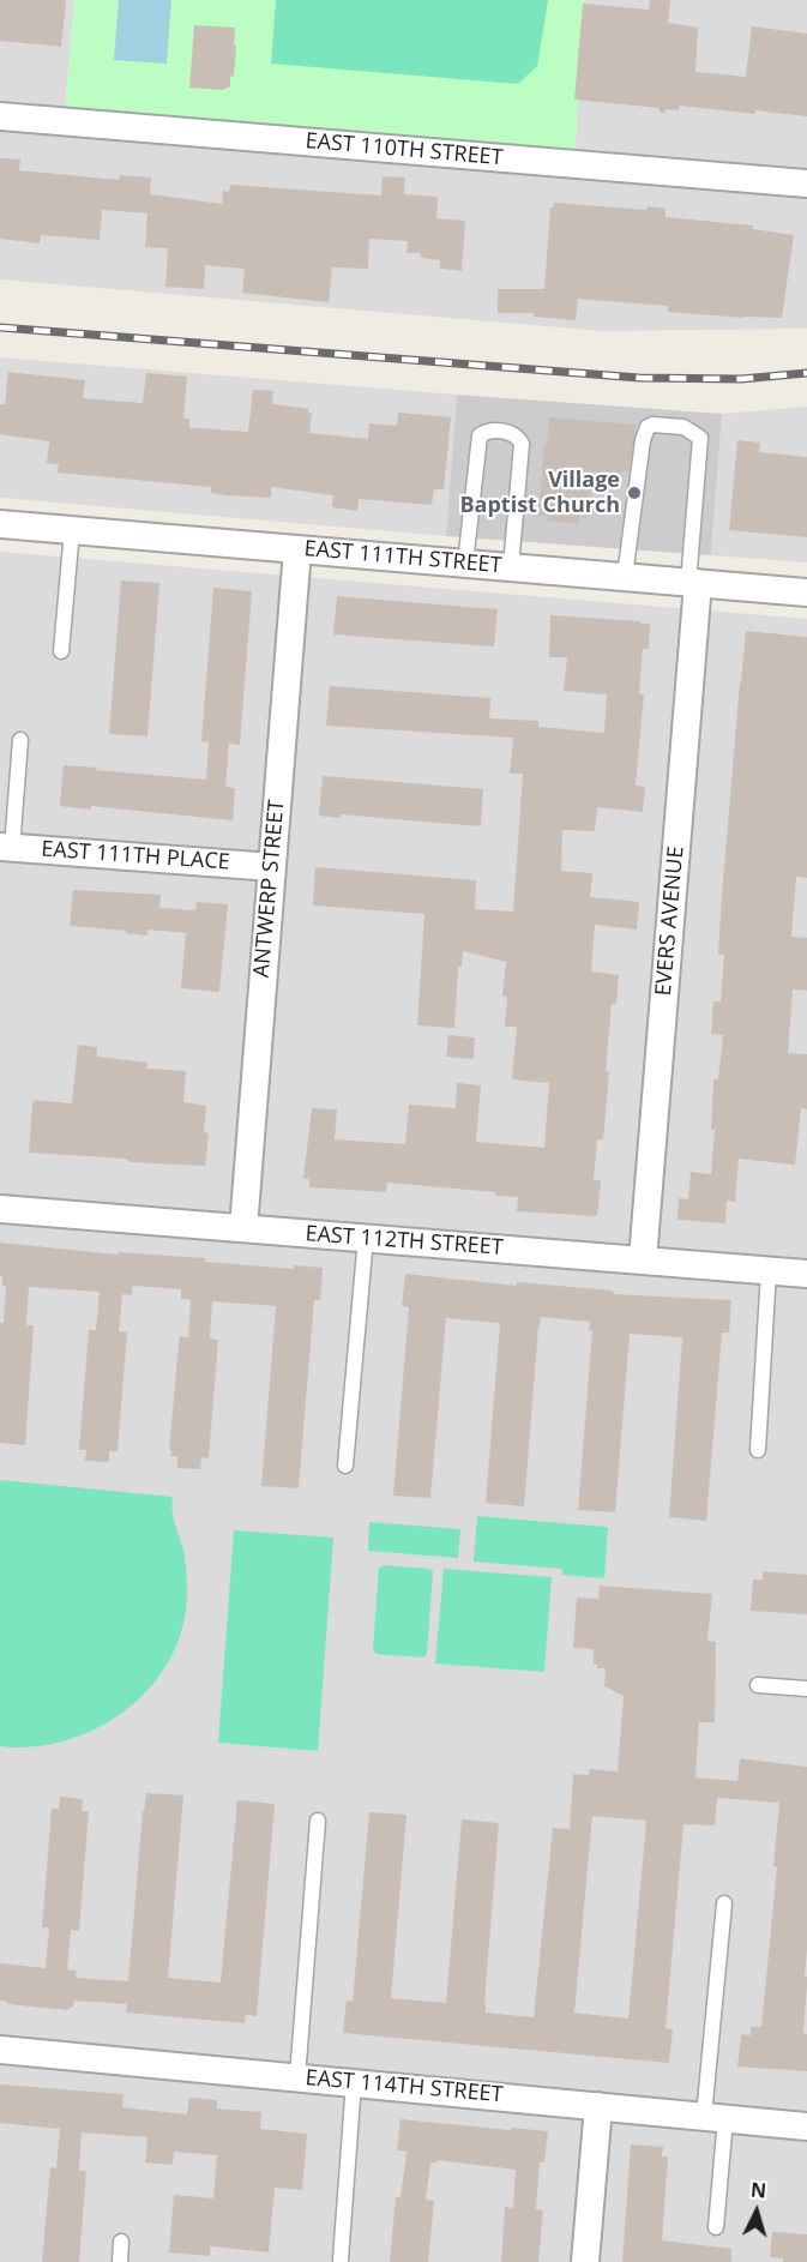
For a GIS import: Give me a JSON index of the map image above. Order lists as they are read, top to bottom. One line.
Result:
{"streets":{"street":["EAST 110TH STREET","EAST 111TH STREET","EAST 111TH PLACE","ANTWERP STREET","EVERS AVENUE","EAST 112TH STREET","EAST 114TH STREET"]},"crossings":[["EAST 111TH STREET","ANTWERP STREET"],["EAST 111TH STREET","EVERS AVENUE"],["EAST 111TH PLACE","ANTWERP STREET"],["ANTWERP STREET","EAST 112TH STREET"],["EVERS AVENUE","EAST 112TH STREET"]],"places":["Village Baptist Church"],"north":"top"}
